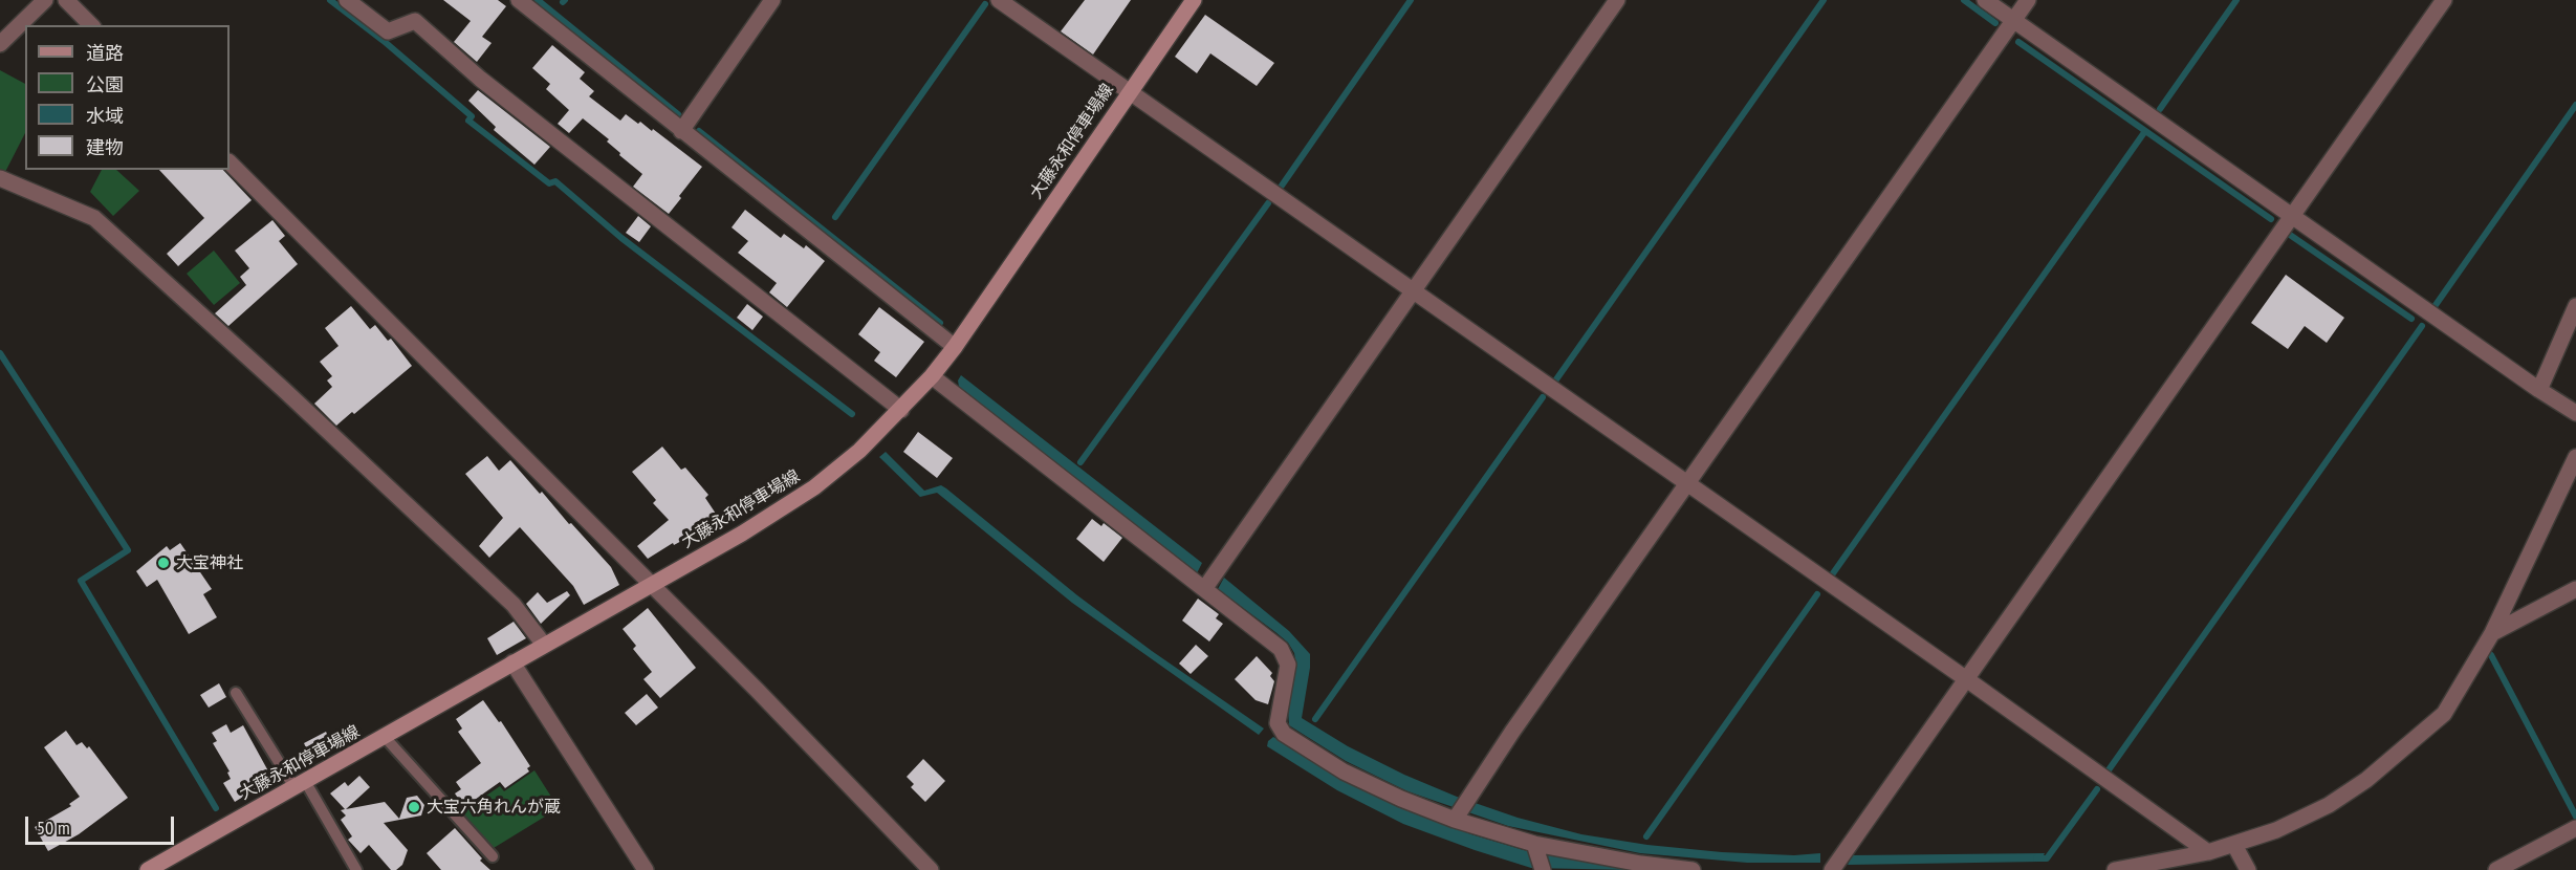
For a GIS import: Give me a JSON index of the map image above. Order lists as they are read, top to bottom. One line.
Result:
{"streets":{"main road":["大藤永和停車場線"]},"places":["大宝神社","大宝六角れんが蔵"],"legend":["道路","公園","水域","建物"],"scale_bar":"50 m"}
